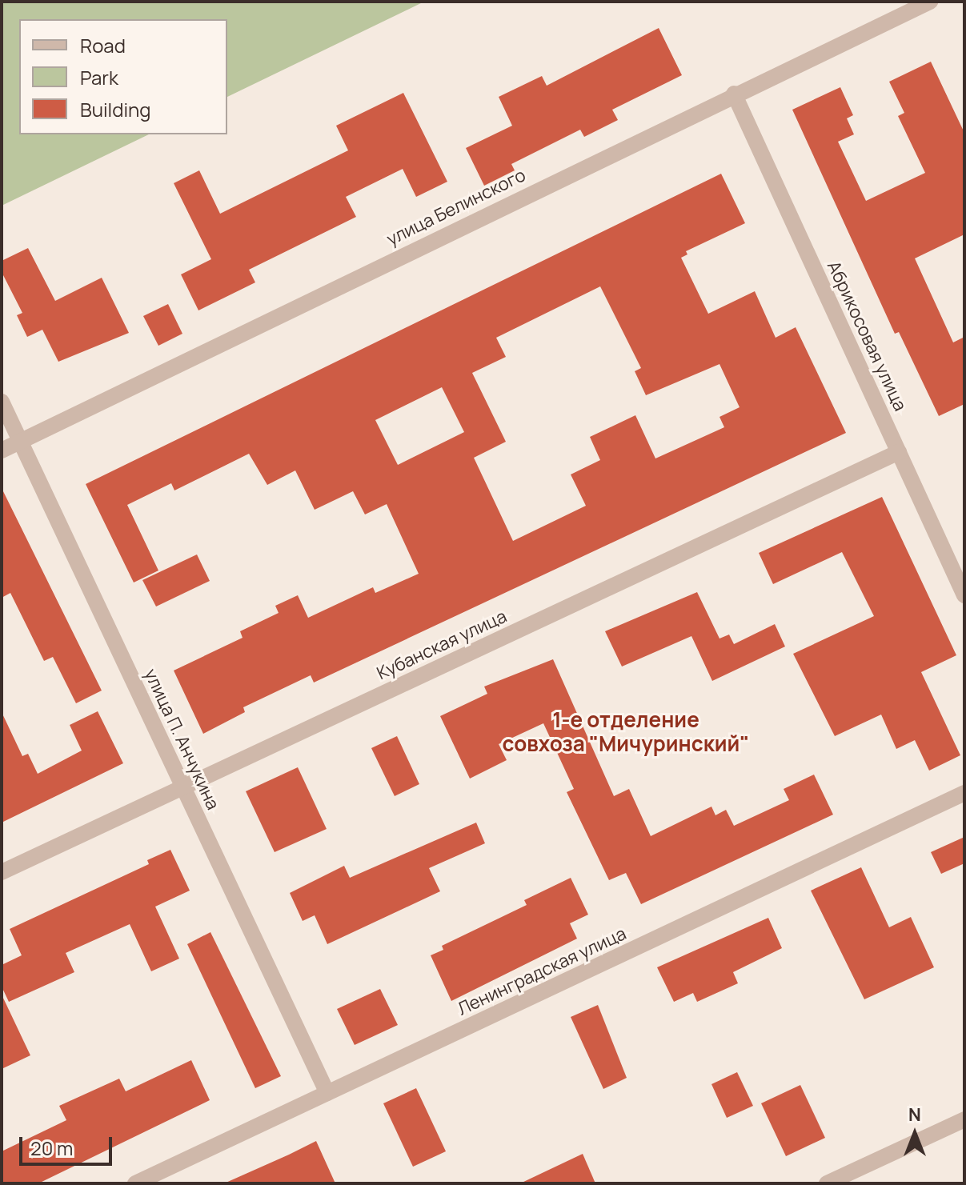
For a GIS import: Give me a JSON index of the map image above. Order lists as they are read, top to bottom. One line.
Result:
{"streets":{"street":["улица Белинского","Абрикосовая улица","Кубанская улица","улица П. Анчукина","Ленинградская улица"]},"crossings":[["улица Белинского","Абрикосовая улица"],["улица Белинского","улица П. Анчукина"],["Абрикосовая улица","Кубанская улица"],["Кубанская улица","улица П. Анчукина"],["улица П. Анчукина","Ленинградская улица"]],"districts":["1-е отделение совхоза \"Мичуринский\""],"legend":["Road","Park","Building"],"scale_bar":"20 m","north":"top"}
